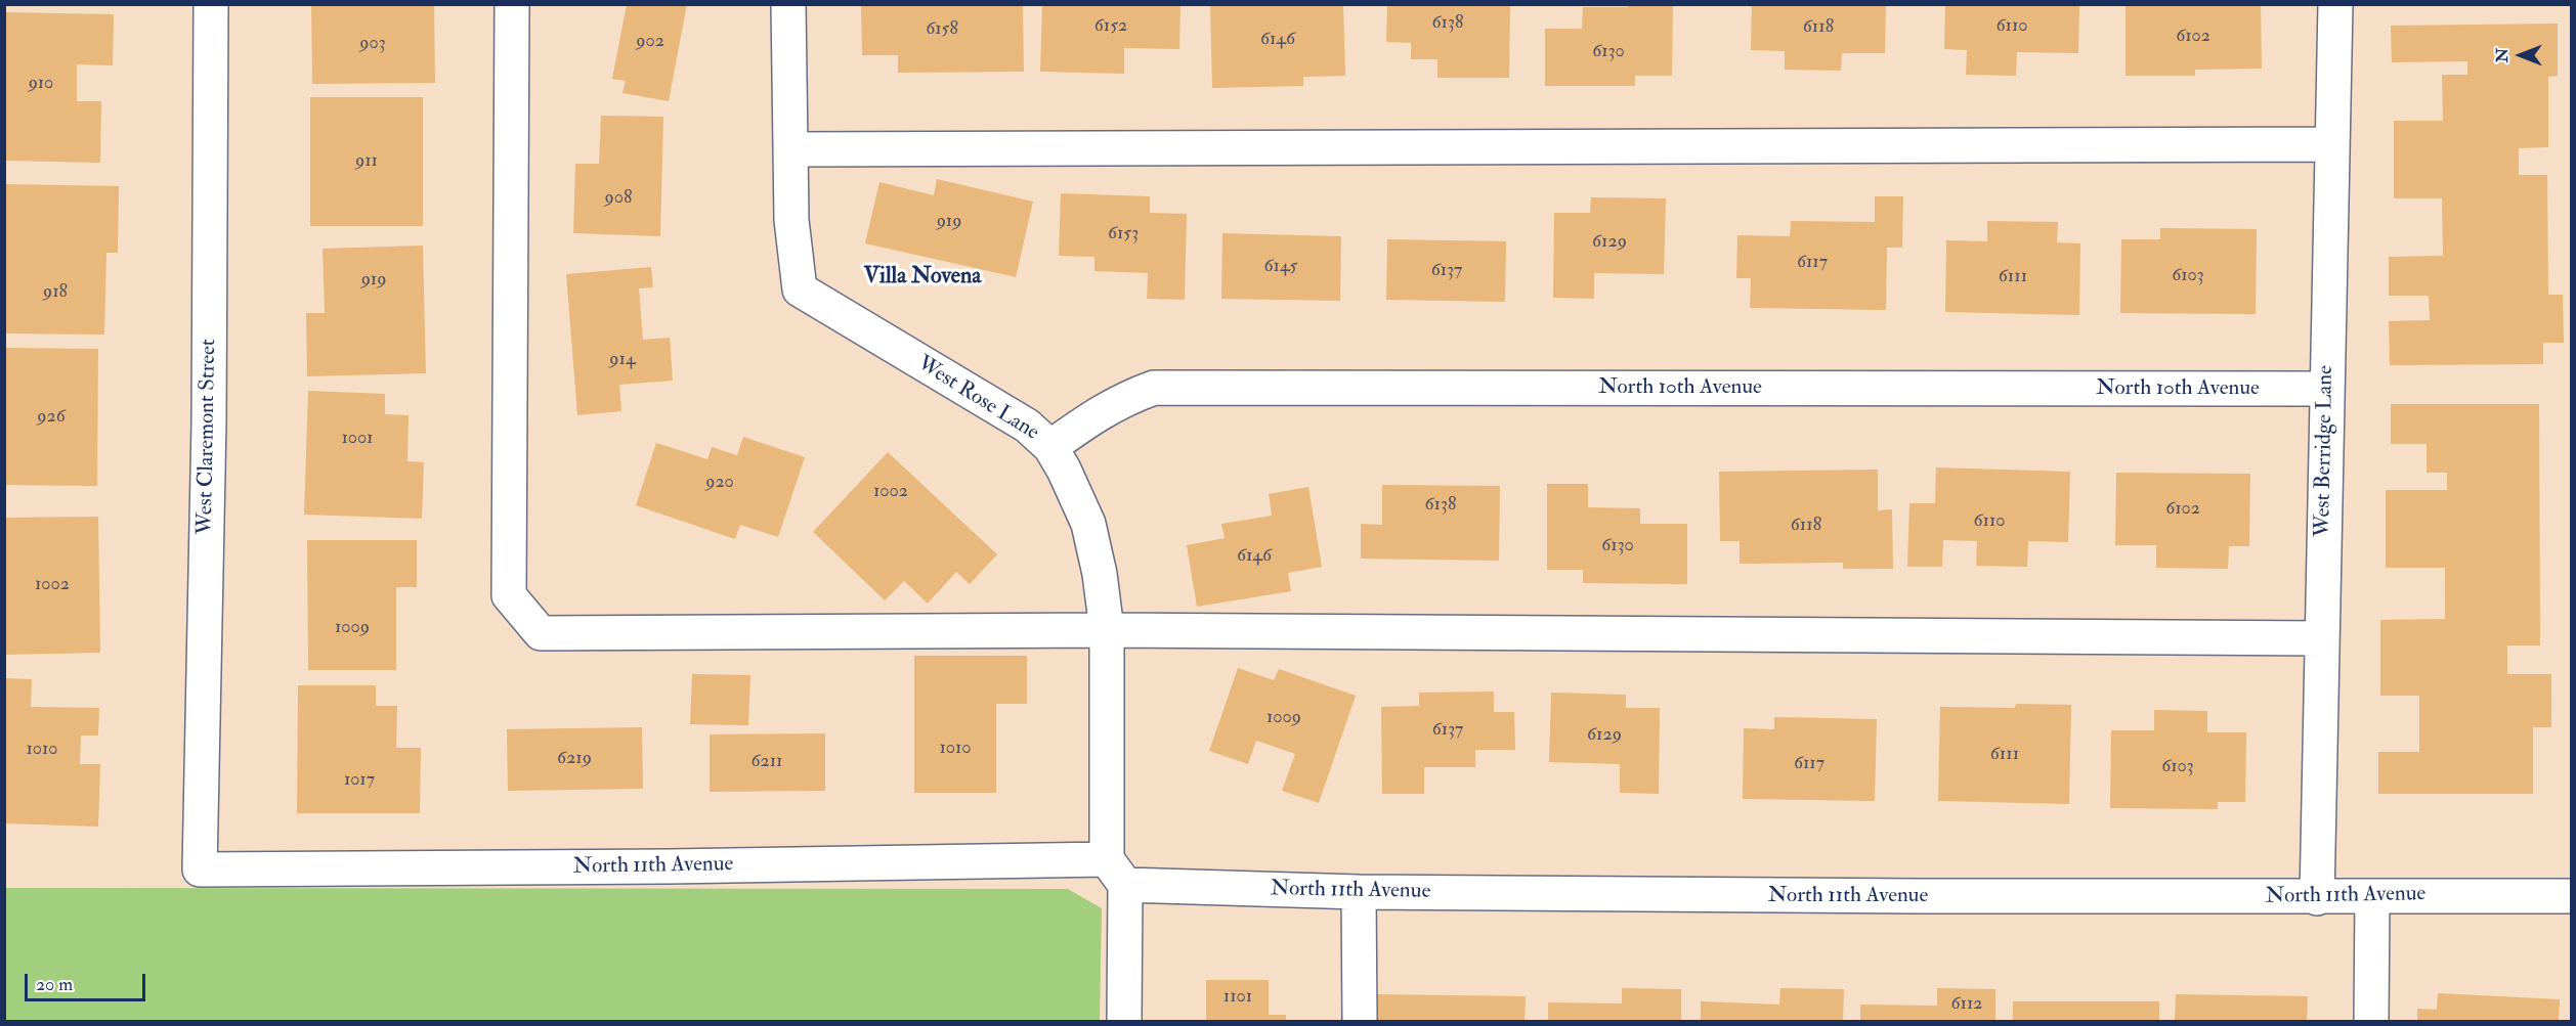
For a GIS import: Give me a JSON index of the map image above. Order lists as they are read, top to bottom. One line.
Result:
{"streets":{"street":["North 10th Avenue","West Rose Lane","West Claremont Street","West Berridge Lane","North 11th Avenue"]},"crossings":[["North 10th Avenue","West Rose Lane"],["North 10th Avenue","West Berridge Lane"],["West Rose Lane","North 11th Avenue"],["West Claremont Street","North 11th Avenue"],["West Berridge Lane","North 11th Avenue"]],"districts":["Villa Novena"],"house_numbers":["6138","6152","6110","6118","6158","6102","6146","902","903","6130","910","911","908","919","6153","6129","6117","6145","6137","6103","6111","919","918","914","926","1001","920","1002","6138","6102","6110","6118","6130","6146","1002","1009","1009","6137","6129","1010","1010","6111","6219","6211","6117","6103","1017","1101","6112"],"scale_bar":"20 m","north":"left"}
